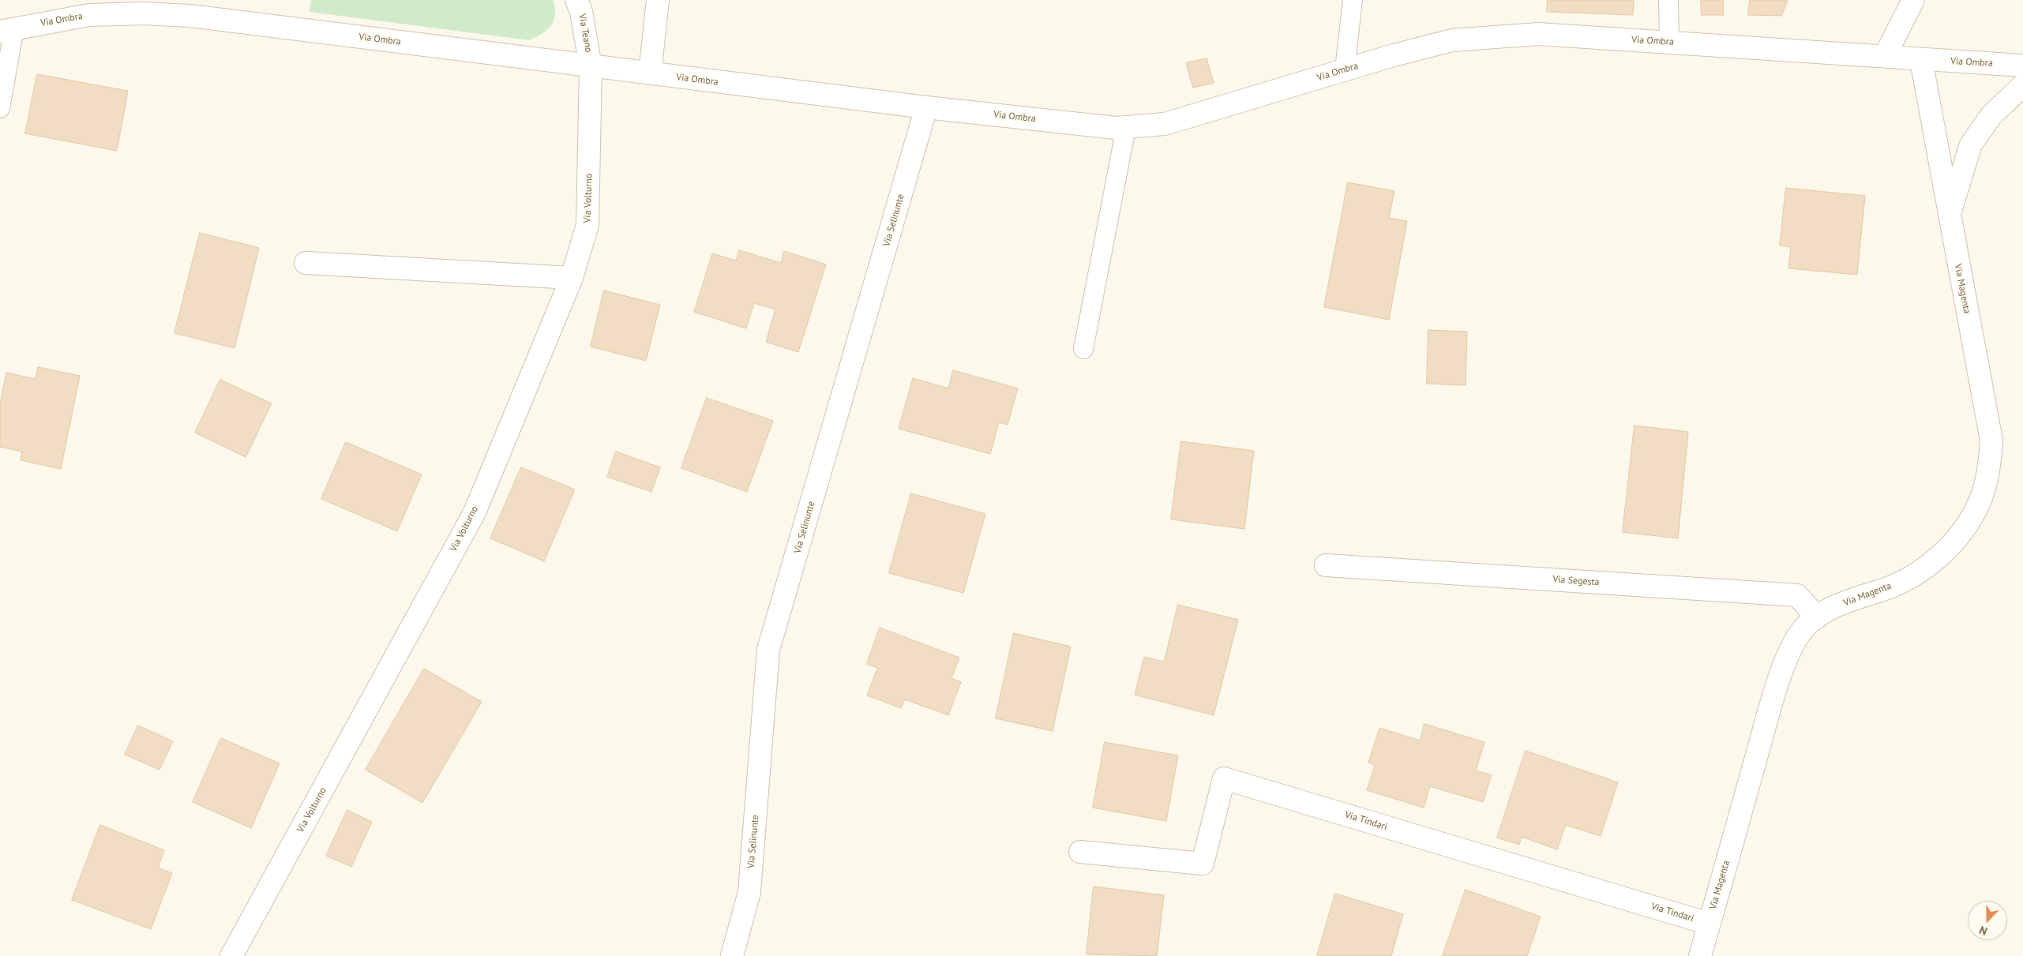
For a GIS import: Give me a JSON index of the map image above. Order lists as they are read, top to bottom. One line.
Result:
{"streets":{"street":["Via Ombra","Via Teano","Via Volturno","Via Selinunte","Via Magenta","Via Segesta","Via Tindari"]},"crossings":[["Via Ombra","Via Teano"],["Via Ombra","Via Volturno"],["Via Ombra","Via Selinunte"],["Via Ombra","Via Magenta"],["Via Teano","Via Volturno"],["Via Magenta","Via Segesta"],["Via Magenta","Via Tindari"]],"north":"bottom"}
